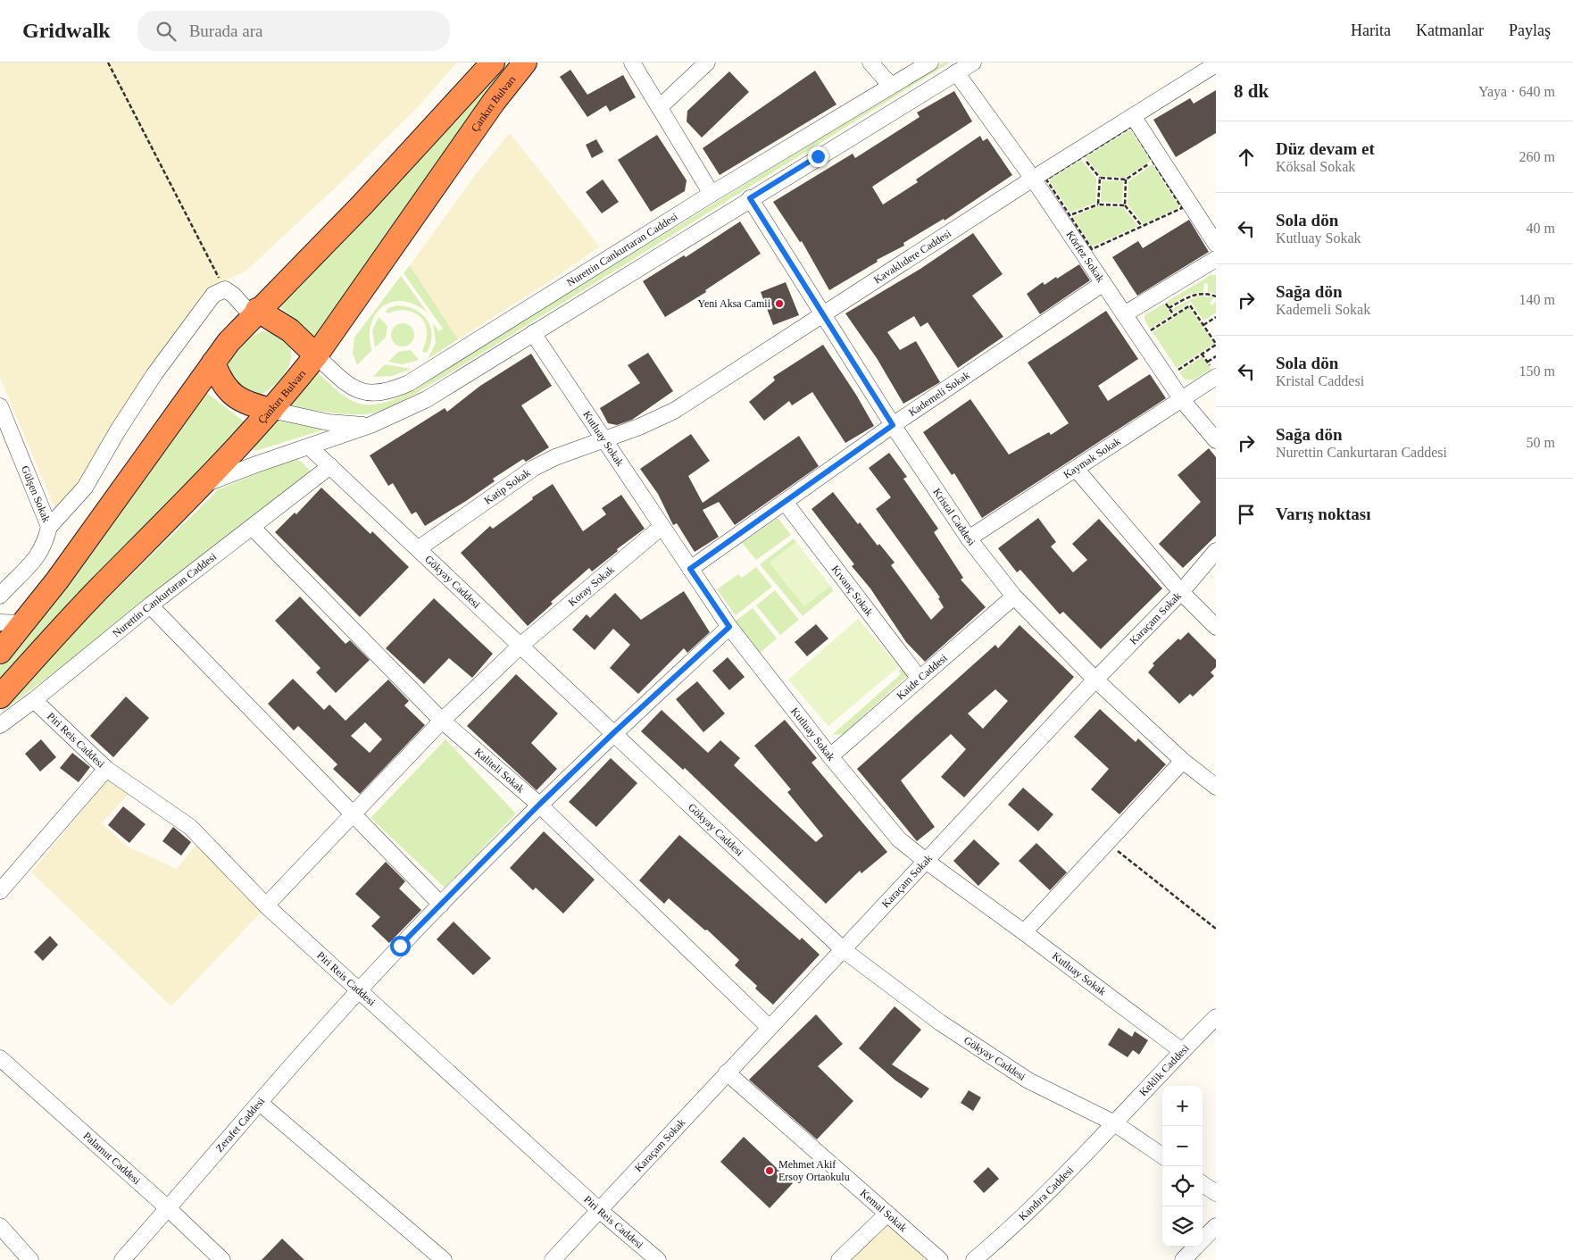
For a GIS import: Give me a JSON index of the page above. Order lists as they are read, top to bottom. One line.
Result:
{"streets":{"highway":["Çankırı Bulvarı"],"street":["Nurettin Cankurtaran Caddesi","Kavaklıdere Caddesi","Körfez Sokak","Kademeli Sokak","Kutluay Sokak","Kaymak Sokak","Katip Sokak","Gülşen Sokak","Kristal Caddesi","Gökyay Caddesi","Koray Sokak","Kıvanç Sokak","Karaçam Sokak","Kaide Caddesi","Piri Reis Caddesi","Kaliteli Sokak","Keklik Caddesi","Zerafet Caddesi","Palamut Caddesi","Kandıra Caddesi","Kemal Sokak"]},"crossings":[["Çankırı Bulvarı","Nurettin Cankurtaran Caddesi"],["Nurettin Cankurtaran Caddesi","Gökyay Caddesi"],["Nurettin Cankurtaran Caddesi","Piri Reis Caddesi"],["Nurettin Cankurtaran Caddesi","Kaliteli Sokak"],["Kavaklıdere Caddesi","Körfez Sokak"],["Kavaklıdere Caddesi","Kutluay Sokak"],["Kavaklıdere Caddesi","Katip Sokak"],["Kavaklıdere Caddesi","Kristal Caddesi"],["Körfez Sokak","Kademeli Sokak"],["Körfez Sokak","Kaymak Sokak"],["Kademeli Sokak","Kutluay Sokak"],["Kademeli Sokak","Kristal Caddesi"],["Kademeli Sokak","Kıvanç Sokak"],["Kutluay Sokak","Katip Sokak"],["Kutluay Sokak","Koray Sokak"],["Kutluay Sokak","Karaçam Sokak"],["Kutluay Sokak","Kaide Caddesi"],["Kutluay Sokak","Keklik Caddesi"],["Kutluay Sokak","Zerafet Caddesi"],["Kaymak Sokak","Kristal Caddesi"],["Katip Sokak","Gökyay Caddesi"],["Kristal Caddesi","Karaçam Sokak"],["Kristal Caddesi","Kaide Caddesi"],["Gökyay Caddesi","Koray Sokak"],["Gökyay Caddesi","Karaçam Sokak"],["Gökyay Caddesi","Keklik Caddesi"],["Gökyay Caddesi","Zerafet Caddesi"],["Gökyay Caddesi","Kandıra Caddesi"],["Koray Sokak","Piri Reis Caddesi"],["Koray Sokak","Kaliteli Sokak"],["Kıvanç Sokak","Kaide Caddesi"],["Karaçam Sokak","Piri Reis Caddesi"],["Karaçam Sokak","Kaliteli Sokak"],["Karaçam Sokak","Kemal Sokak"],["Piri Reis Caddesi","Zerafet Caddesi"],["Kaliteli Sokak","Zerafet Caddesi"],["Keklik Caddesi","Kandıra Caddesi"],["Zerafet Caddesi","Palamut Caddesi"]],"places":["Yeni Aksa Camii","Mehmet Akif Ersoy Ortaokulu"],"page":{"header":"Gridwalk","search":"Burada ara","nav":["Harita","Katmanlar","Paylaş"],"heading":["8 dk","Yaya · 640 m"],"list":[["Düz devam et","Köksal Sokak","260 m"],["Sola dön","Kutluay Sokak","40 m"],["Sağa dön","Kademeli Sokak","140 m"],["Sola dön","Kristal Caddesi","150 m"],["Sağa dön","Nurettin Cankurtaran Caddesi","50 m"],"Varış noktası"],"map_buttons":["+","−"]}}
